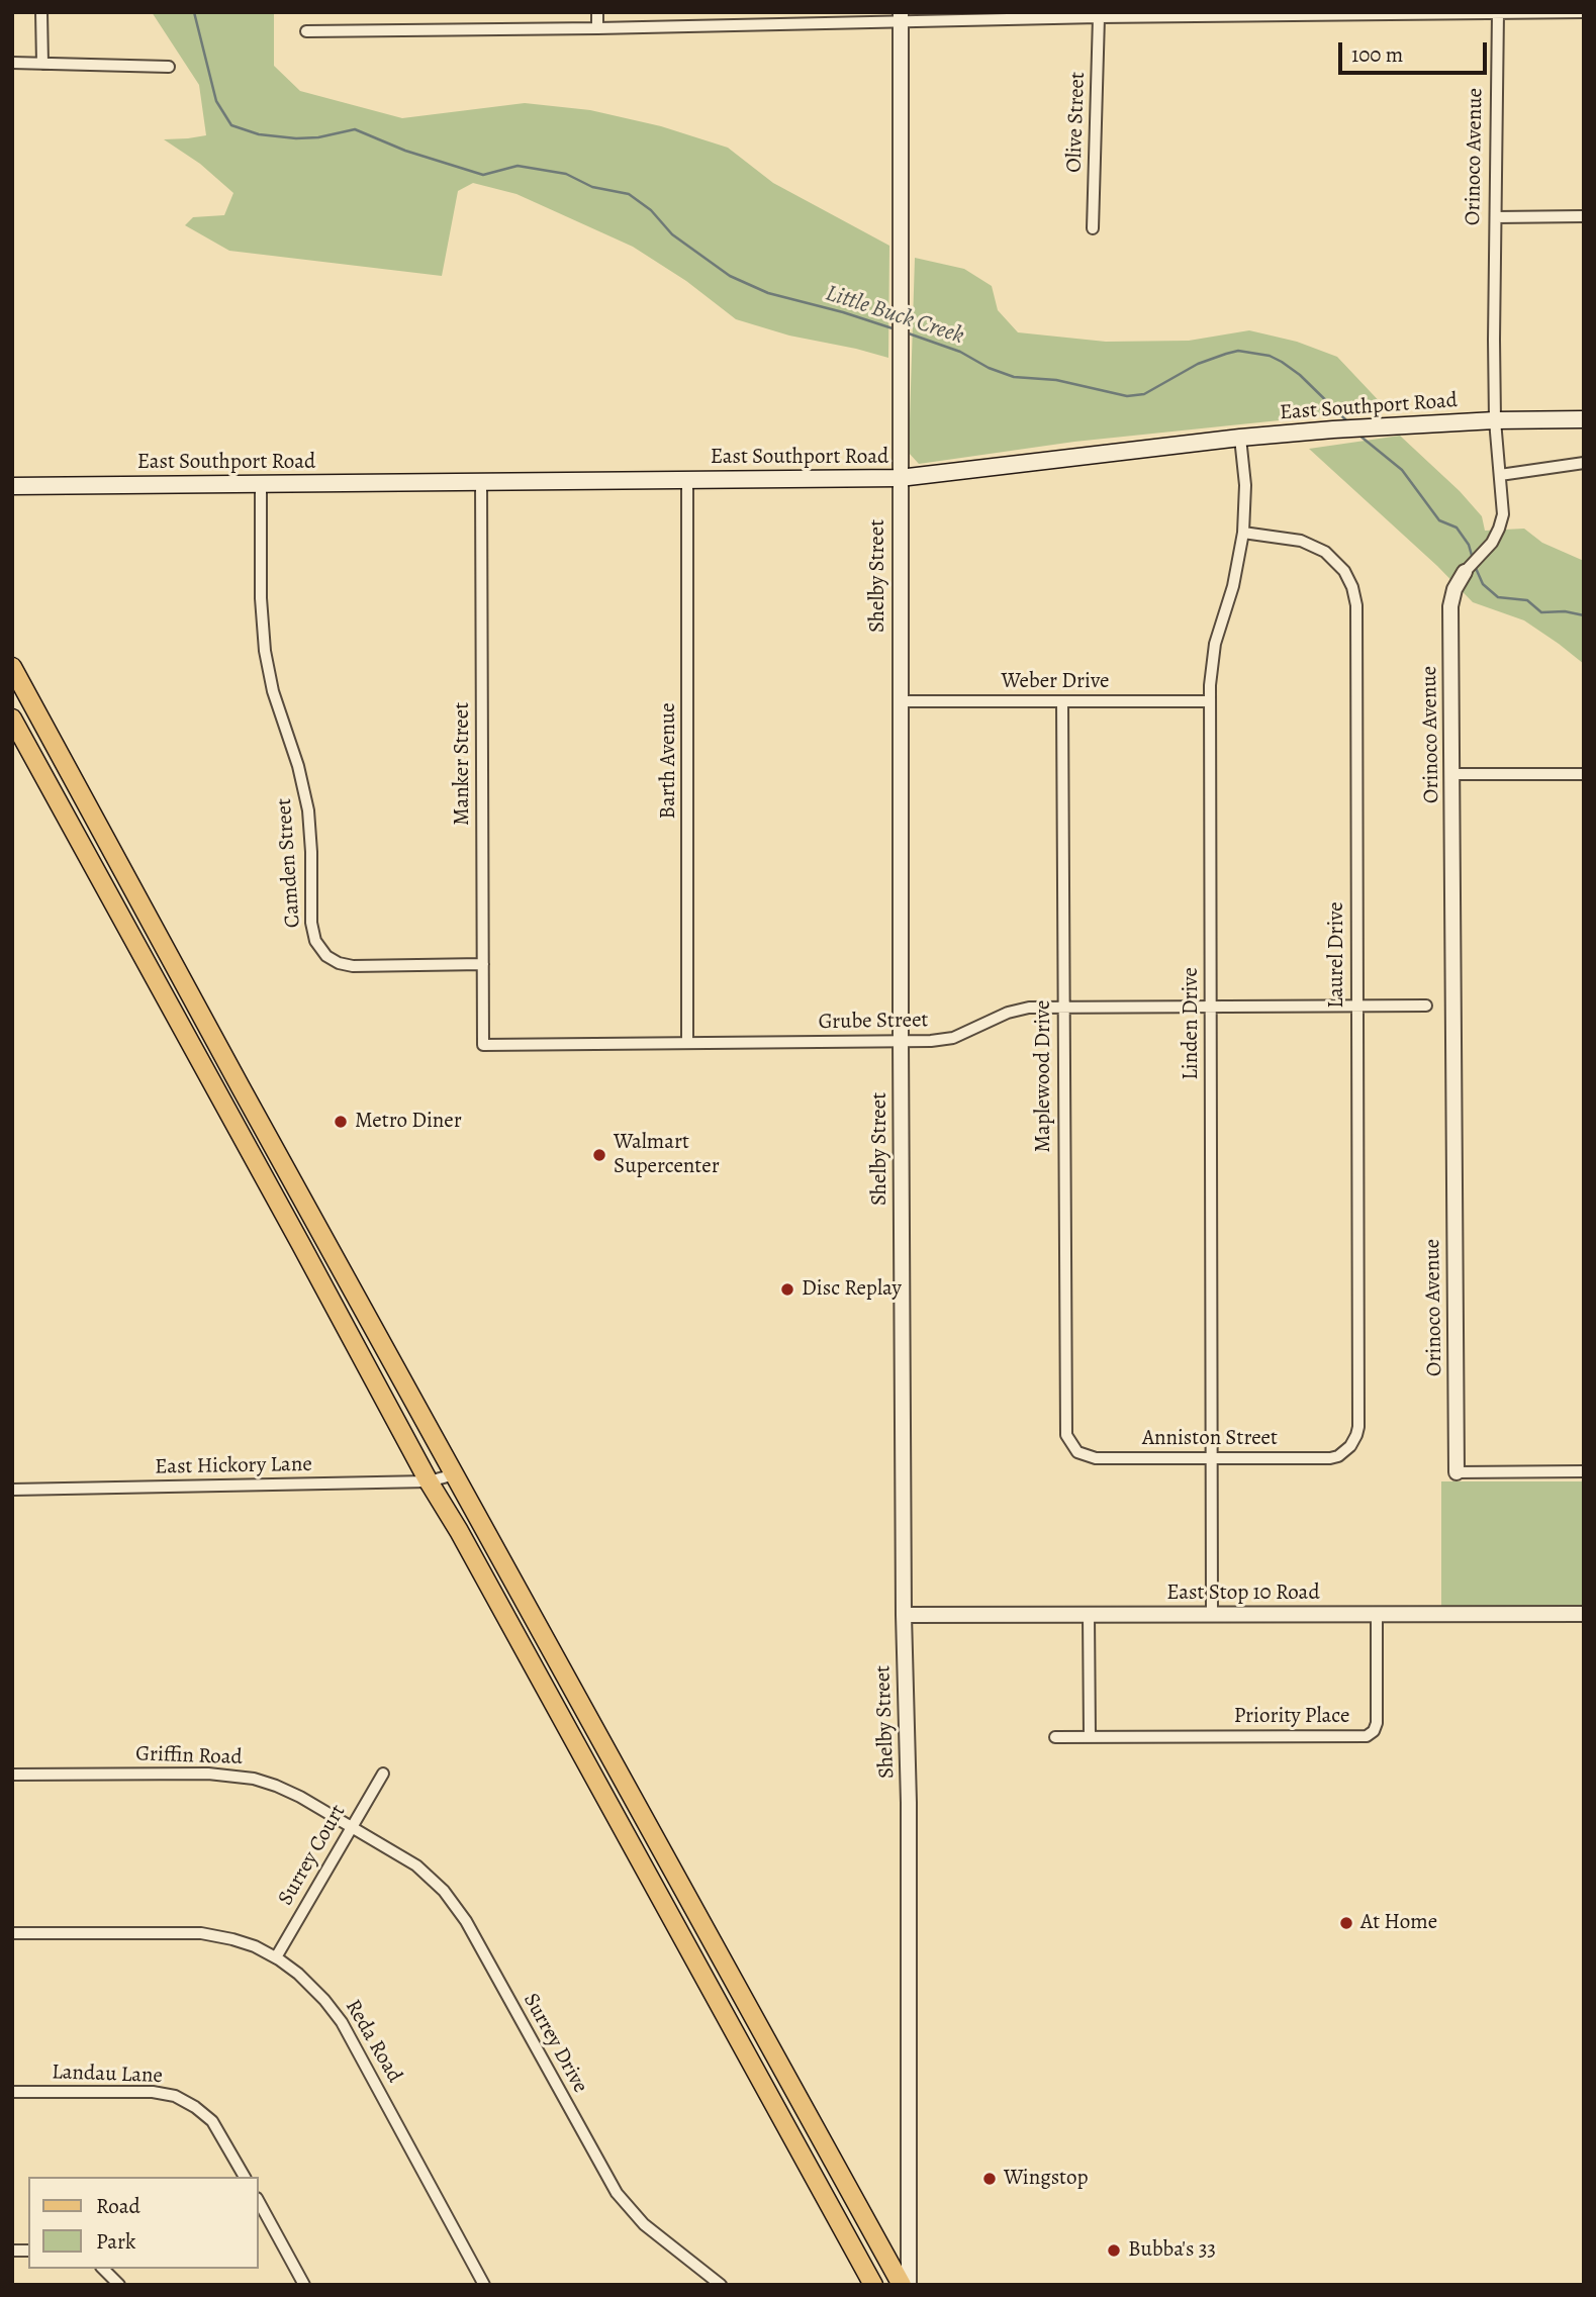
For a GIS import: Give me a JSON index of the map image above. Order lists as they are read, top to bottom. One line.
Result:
{"streets":{"main road":["East Southport Road"],"street":["Olive Street","Orinoco Avenue","Shelby Street","Weber Drive","Barth Avenue","Manker Street","Camden Street","Laurel Drive","Grube Street","Linden Drive","Maplewood Drive","Anniston Street","East Hickory Lane","East Stop 10 Road","Priority Place","Griffin Road","Surrey Court","Reda Road","Surrey Drive","Landau Lane"]},"crossings":[["Orinoco Avenue","East Southport Road"],["East Southport Road","Shelby Street"],["East Southport Road","Barth Avenue"],["East Southport Road","Manker Street"],["East Southport Road","Camden Street"],["East Southport Road","Linden Drive"],["Shelby Street","Weber Drive"],["Shelby Street","Grube Street"],["Shelby Street","East Stop 10 Road"],["Weber Drive","Linden Drive"],["Weber Drive","Maplewood Drive"],["Barth Avenue","Grube Street"],["Manker Street","Camden Street"],["Manker Street","Grube Street"],["Laurel Drive","Grube Street"],["Laurel Drive","Linden Drive"],["Laurel Drive","Anniston Street"],["Grube Street","Linden Drive"],["Grube Street","Maplewood Drive"],["Linden Drive","Anniston Street"],["Linden Drive","East Stop 10 Road"],["Maplewood Drive","Anniston Street"],["East Stop 10 Road","Priority Place"],["Griffin Road","Surrey Court"],["Griffin Road","Surrey Drive"],["Surrey Court","Reda Road"],["Surrey Court","Surrey Drive"]],"water":["Little Buck Creek"],"places":["Metro Diner","Walmart Supercenter","Disc Replay","At Home","Wingstop","Bubba's 33"],"legend":["Road","Park"],"scale_bar":"100 m"}
